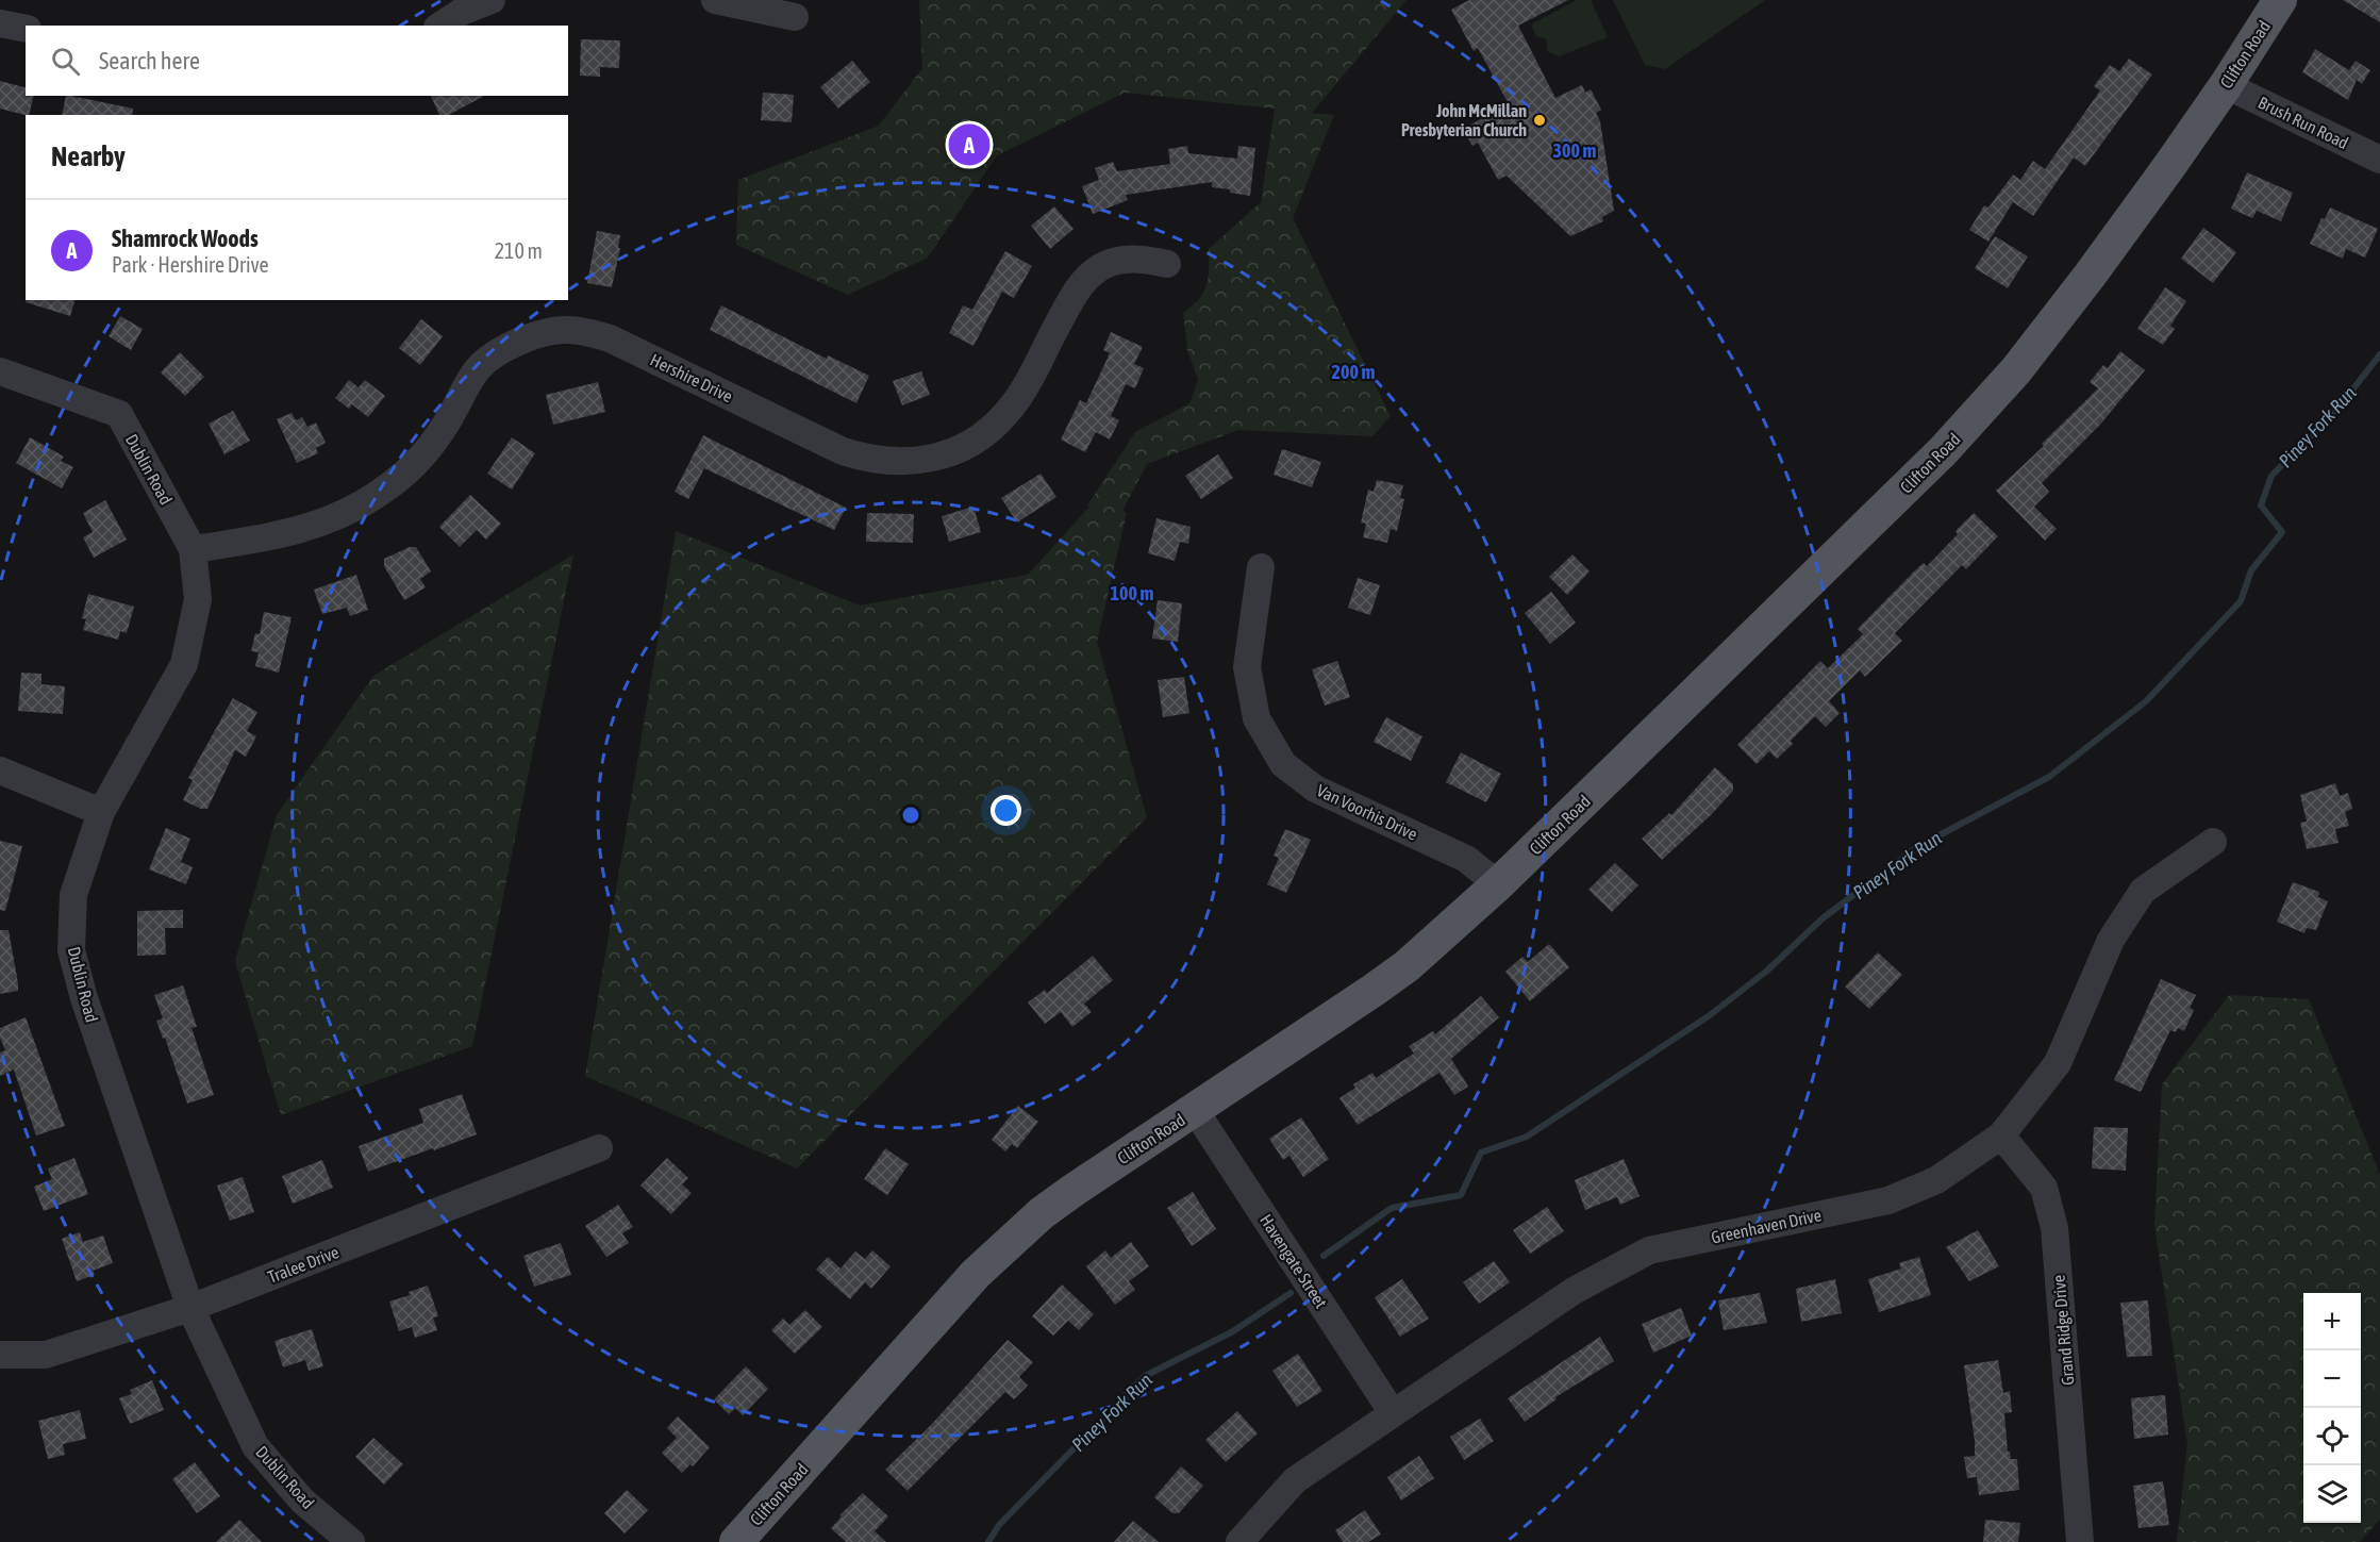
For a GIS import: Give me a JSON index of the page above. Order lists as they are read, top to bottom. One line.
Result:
{"streets":{"main road":["Clifton Road"],"street":["Brush Run Road","Hershire Drive","Dublin Road","Van Voorhis Drive","Greenhaven Drive","Havengate Street","Tralee Drive","Grand Ridge Drive"]},"crossings":[["Clifton Road","Brush Run Road"],["Clifton Road","Van Voorhis Drive"],["Clifton Road","Havengate Street"],["Hershire Drive","Dublin Road"],["Dublin Road","Tralee Drive"],["Greenhaven Drive","Havengate Street"],["Greenhaven Drive","Grand Ridge Drive"]],"water":["Piney Fork Run"],"places":["John McMillan Presbyterian Church"],"page":{"search":"Search here","heading":"Nearby","pins":"A","list":[{"mark":"A","name":"Shamrock Woods","note":"Park · Hershire Drive","value":"210 m"}],"map_buttons":["+","−"]},"rings":["300 m","200 m","100 m"]}
